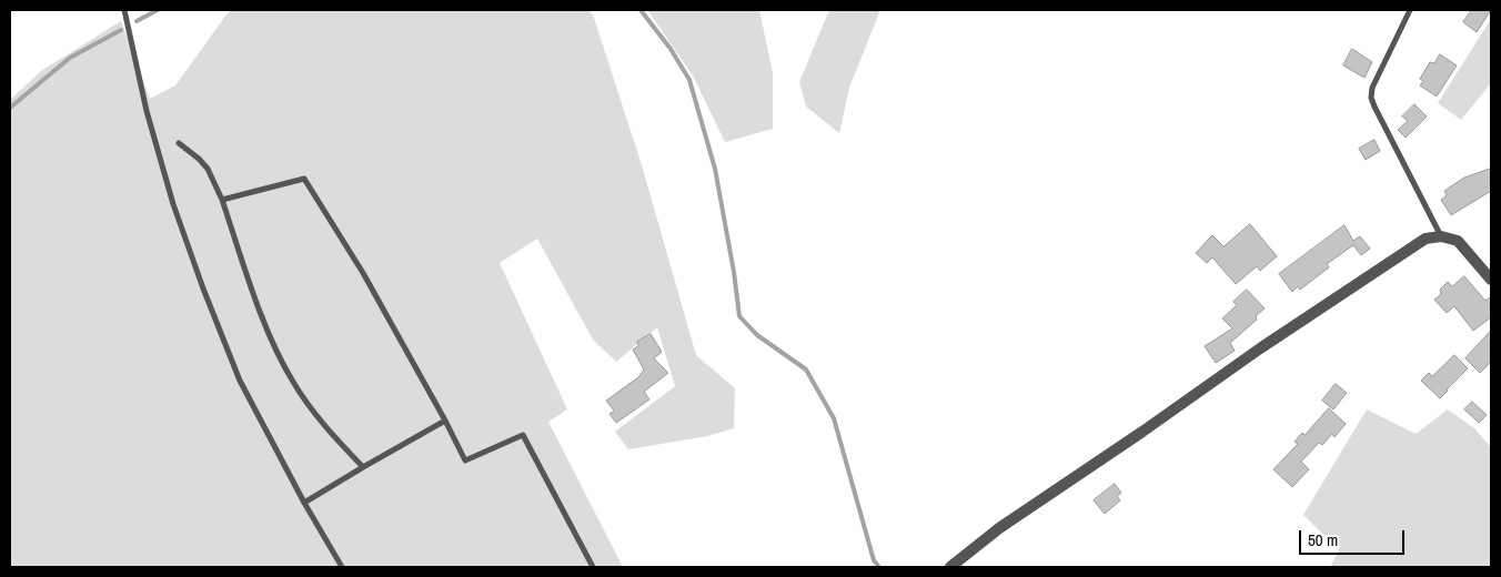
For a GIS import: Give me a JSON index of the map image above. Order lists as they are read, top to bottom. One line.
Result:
{"scale_bar":"50 m"}
